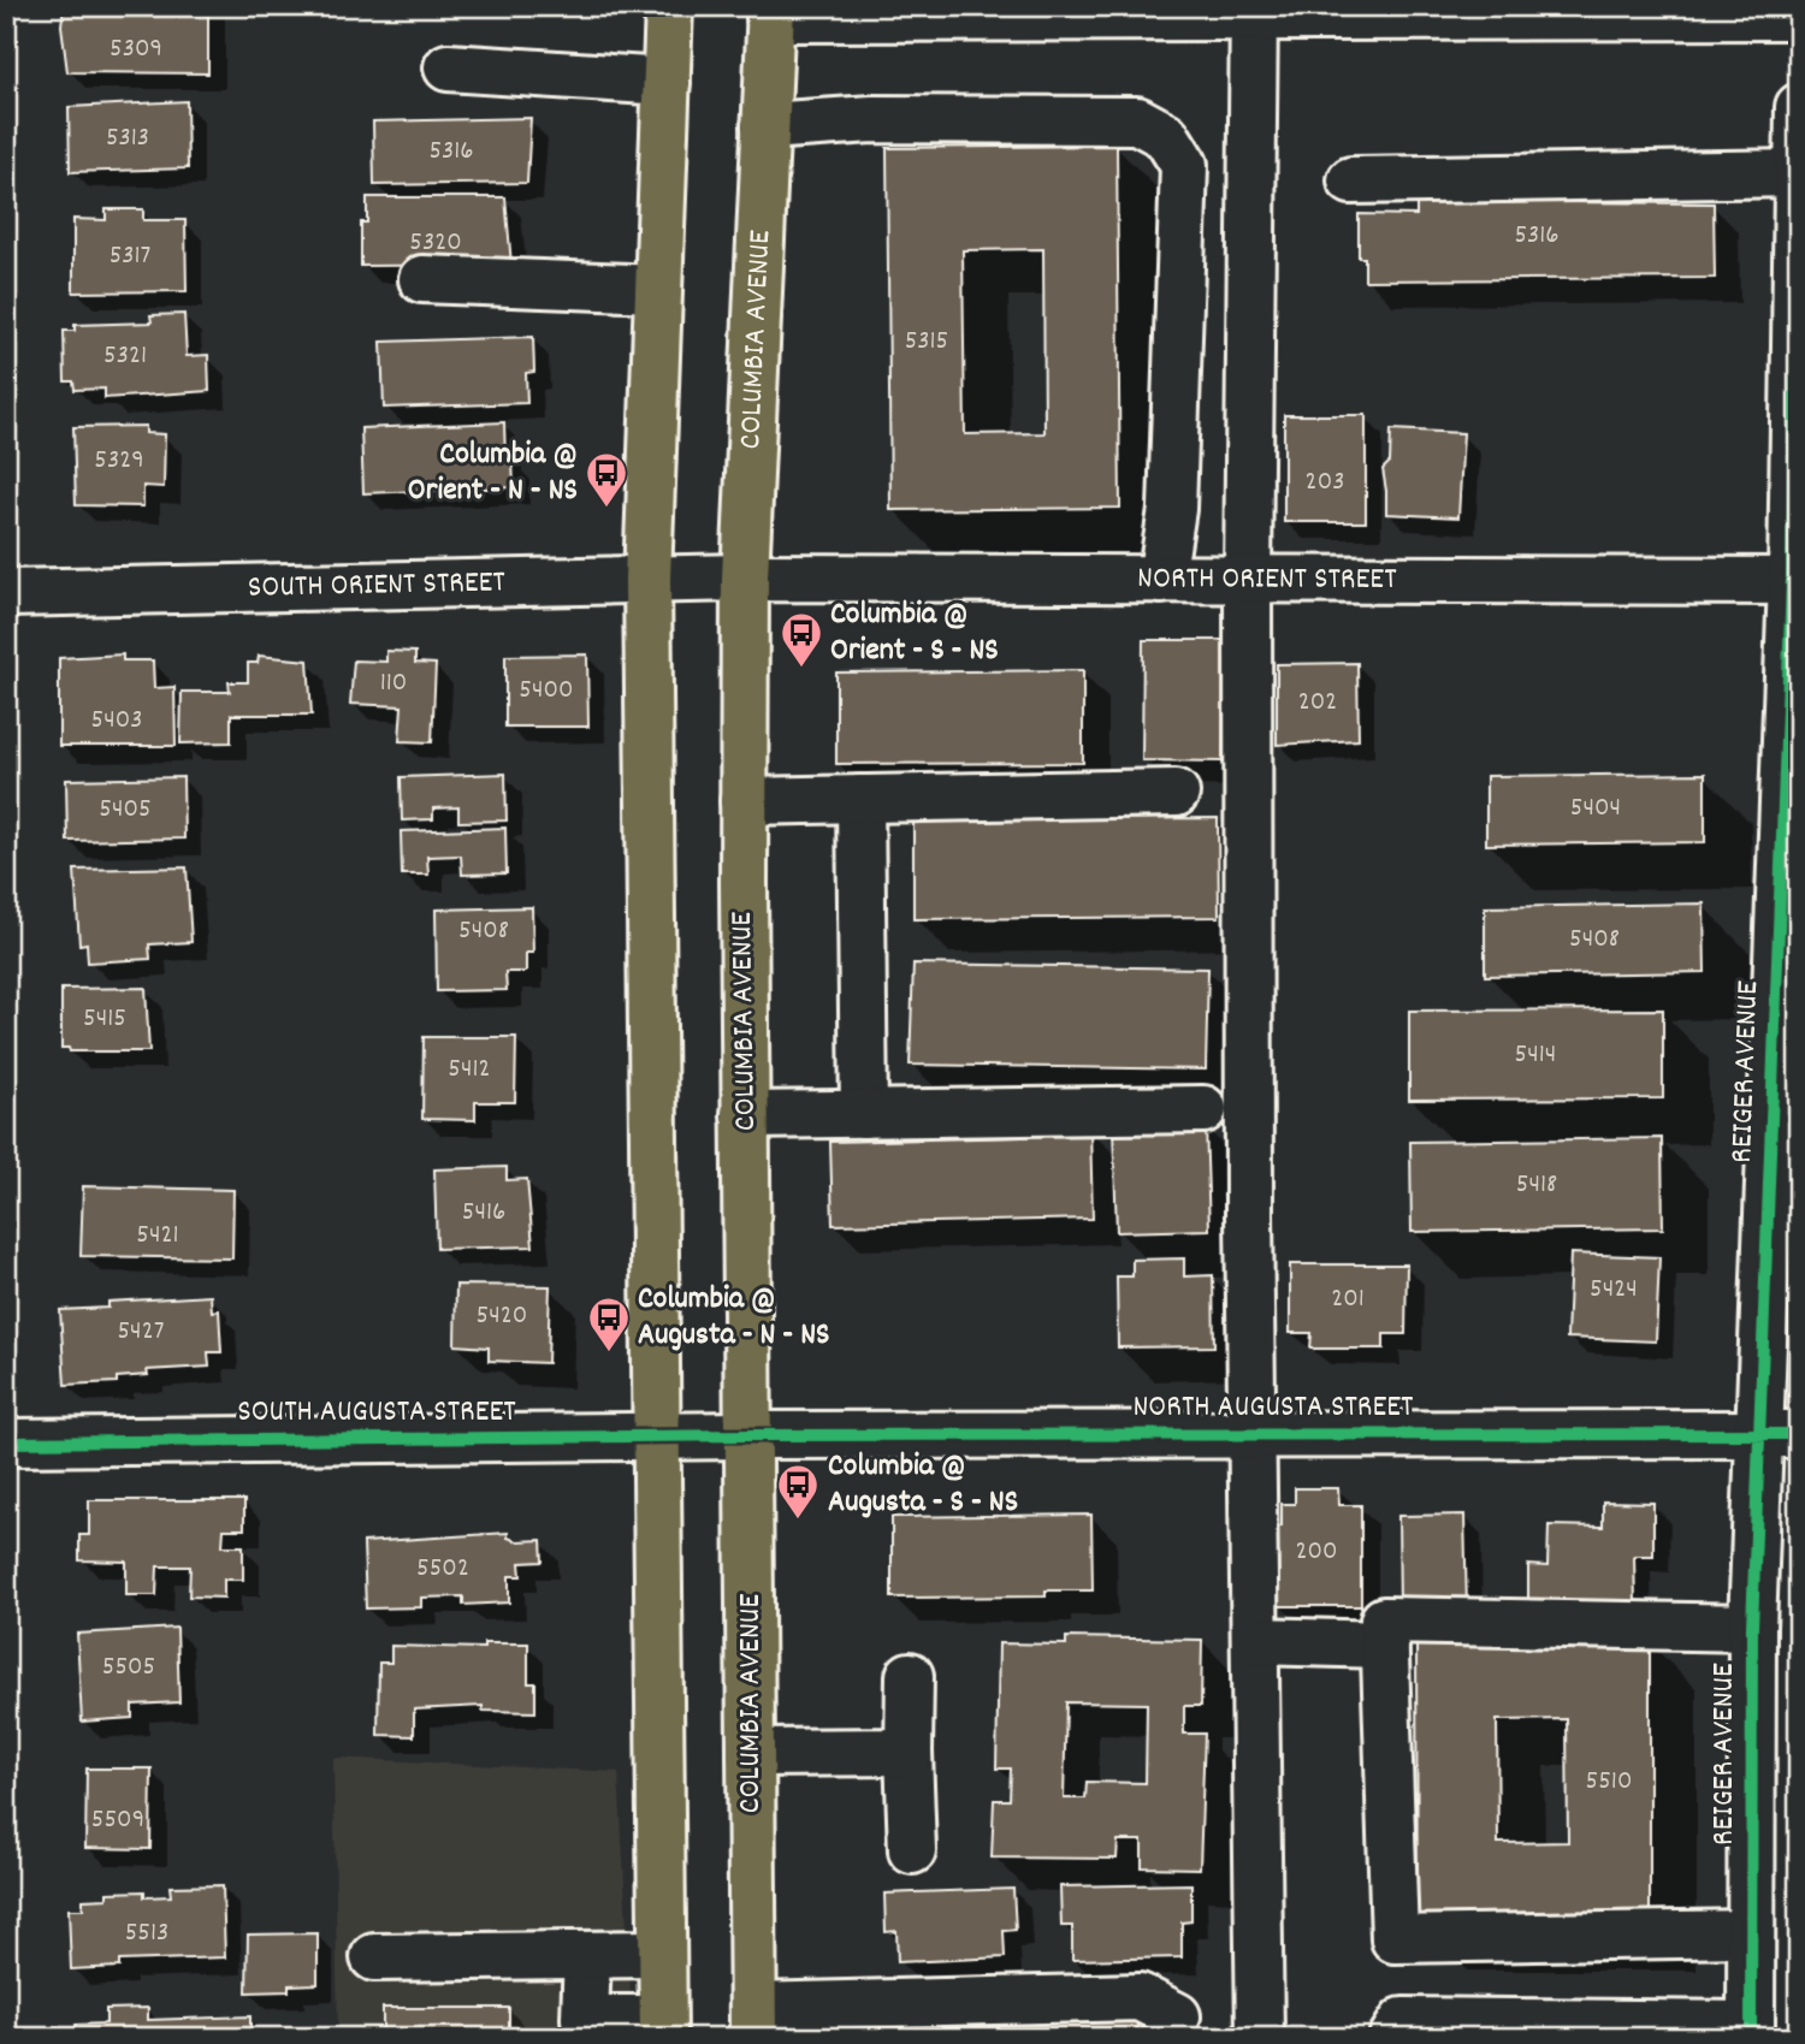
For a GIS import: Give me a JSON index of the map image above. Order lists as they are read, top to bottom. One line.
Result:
{"streets":{"main road":["COLUMBIA AVENUE"],"street":["NORTH ORIENT STREET","SOUTH ORIENT STREET","REIGER AVENUE","NORTH AUGUSTA STREET","SOUTH AUGUSTA STREET"]},"crossings":[["COLUMBIA AVENUE","NORTH ORIENT STREET"],["COLUMBIA AVENUE","SOUTH ORIENT STREET"],["COLUMBIA AVENUE","NORTH AUGUSTA STREET"],["COLUMBIA AVENUE","SOUTH AUGUSTA STREET"],["NORTH ORIENT STREET","SOUTH ORIENT STREET"],["NORTH ORIENT STREET","REIGER AVENUE"],["REIGER AVENUE","NORTH AUGUSTA STREET"],["NORTH AUGUSTA STREET","SOUTH AUGUSTA STREET"]],"places":{"bus stop":["Columbia @ Orient - N - NS","Columbia @ Orient - S - NS","Columbia @ Augusta - N - NS","Columbia @ Augusta - S - NS"]},"house_numbers":["5309","5313","5316","5316","5320","5317","5315","5321","5329","203","110","5400","202","5403","5404","5405","5408","5408","5415","5414","5412","5418","5416","5421","5424","201","5420","5427","200","5502","5505","5510","5509","5513"]}
